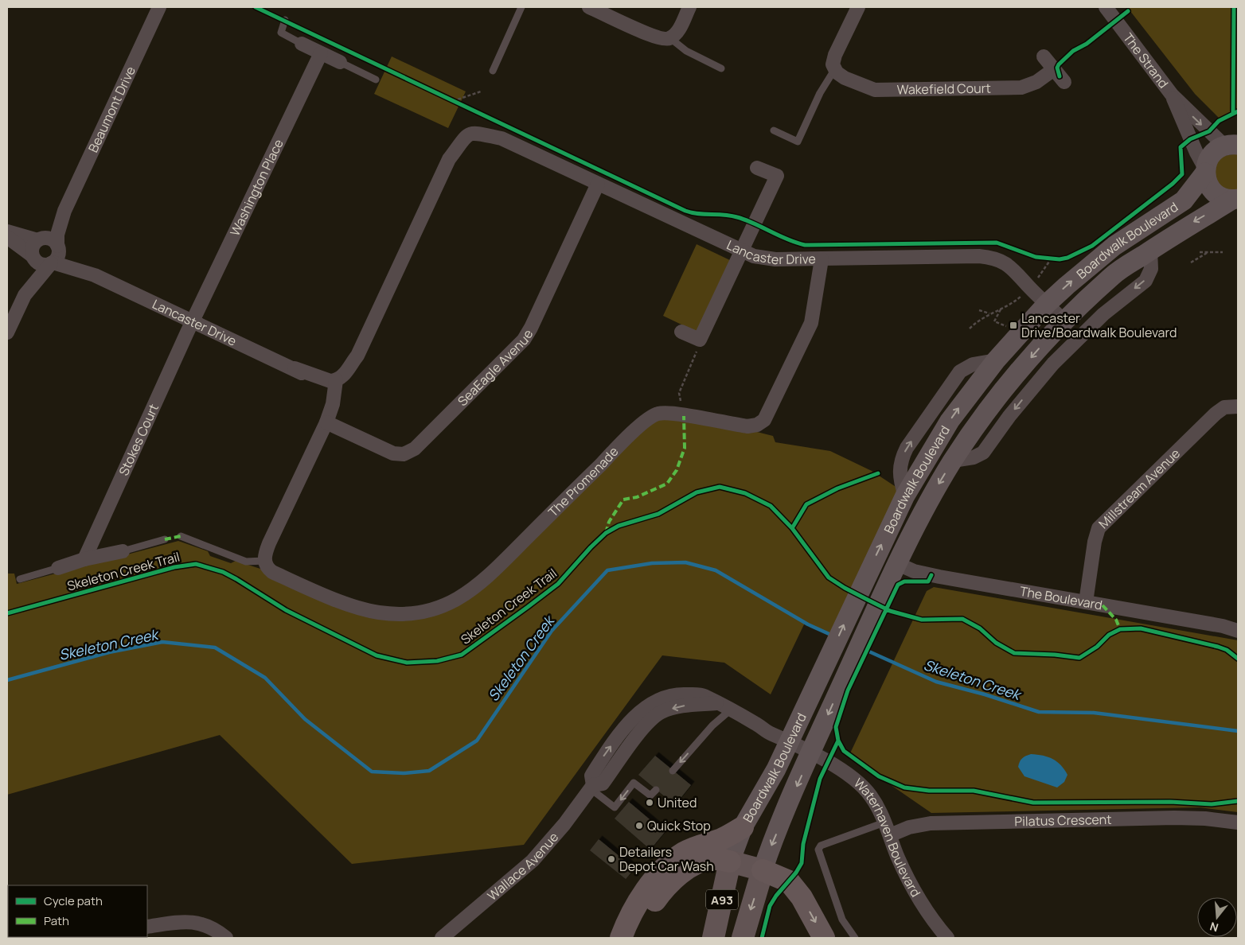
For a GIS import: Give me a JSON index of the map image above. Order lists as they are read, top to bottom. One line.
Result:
{"streets":{"highway":["A93"],"main road":["Boardwalk Boulevard"],"street":["The Strand","Wakefield Court","Beaumont Drive","Washington Place","Lancaster Drive","SeaEagle Avenue","Stokes Court","The Promenade","Millstream Avenue","The Boulevard","Pilatus Crescent","Waterhaven Boulevard","Wallace Avenue"],"cycle path":["Skeleton Creek Trail"]},"crossings":[["The Strand","Boardwalk Boulevard"],["Washington Place","Lancaster Drive"],["Washington Place","Stokes Court"],["Boardwalk Boulevard","Lancaster Drive"],["Boardwalk Boulevard","The Boulevard"],["Boardwalk Boulevard","Waterhaven Boulevard"],["Boardwalk Boulevard","Wallace Avenue"],["Boardwalk Boulevard","A93"],["Lancaster Drive","SeaEagle Avenue"],["Lancaster Drive","Stokes Court"],["Lancaster Drive","The Promenade"],["Millstream Avenue","The Boulevard"],["Pilatus Crescent","Waterhaven Boulevard"],["Waterhaven Boulevard","Wallace Avenue"]],"water":["Skeleton Creek"],"places":{"transit":["Lancaster Drive/Boardwalk Boulevard"],"other":["United","Quick Stop","Detailers Depot Car Wash"]},"legend":["Cycle path","Path"],"north":"bottom"}
